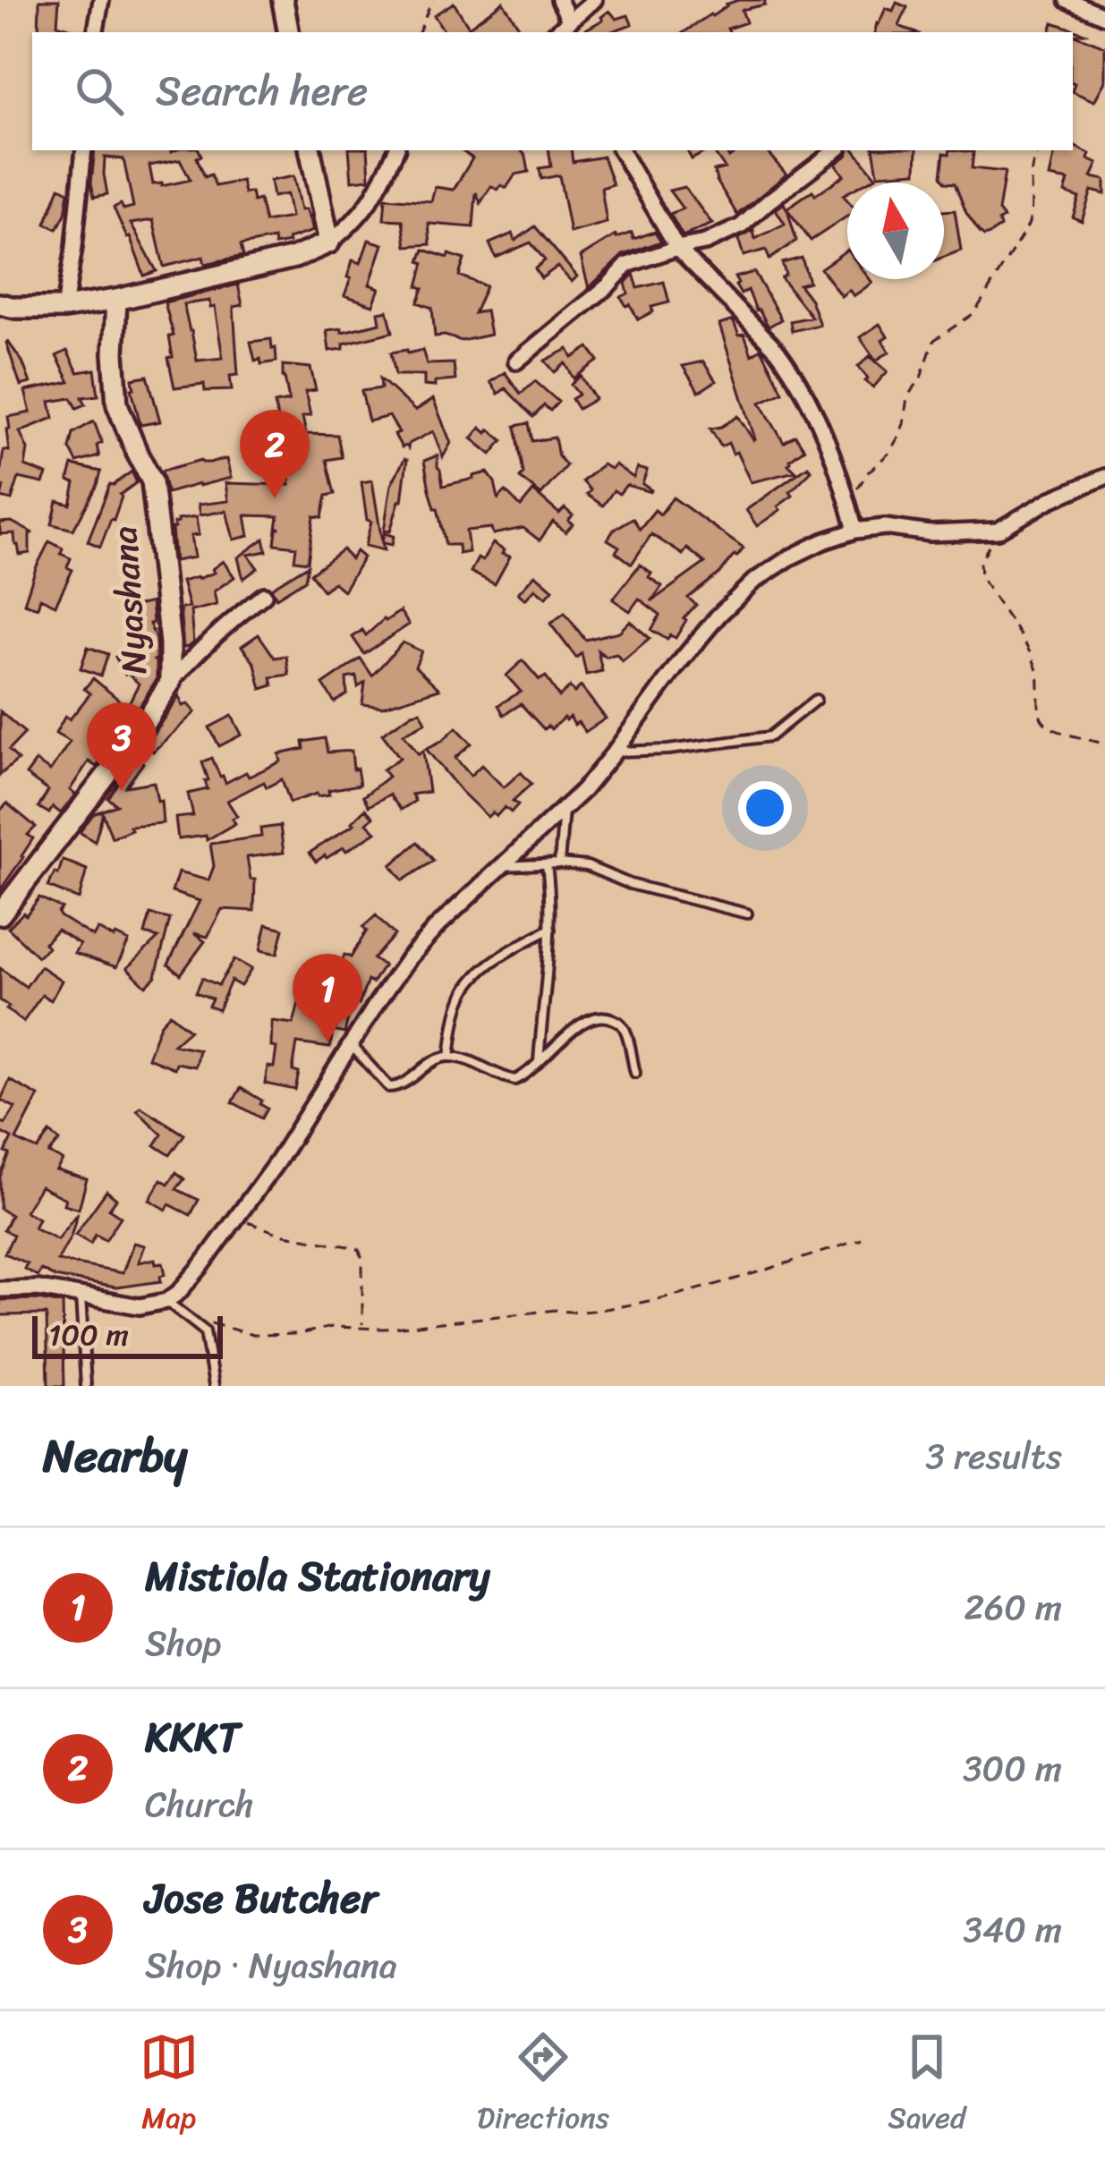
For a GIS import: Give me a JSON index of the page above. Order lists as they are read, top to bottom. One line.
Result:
{"streets":{"street":["Nyashana"]},"scale_bar":"100 m","north":"top","page":{"search":"Search here","pins":["2","3","1"],"scale":"100 m","heading":["Nearby","3 results"],"list":[{"mark":"1","name":"Mistiola Stationary","note":"Shop","value":"260 m"},{"mark":"2","name":"KKKT","note":"Church","value":"300 m"},{"mark":"3","name":"Jose Butcher","note":"Shop · Nyashana","value":"340 m"}],"nav":["Map","Directions","Saved"]}}
